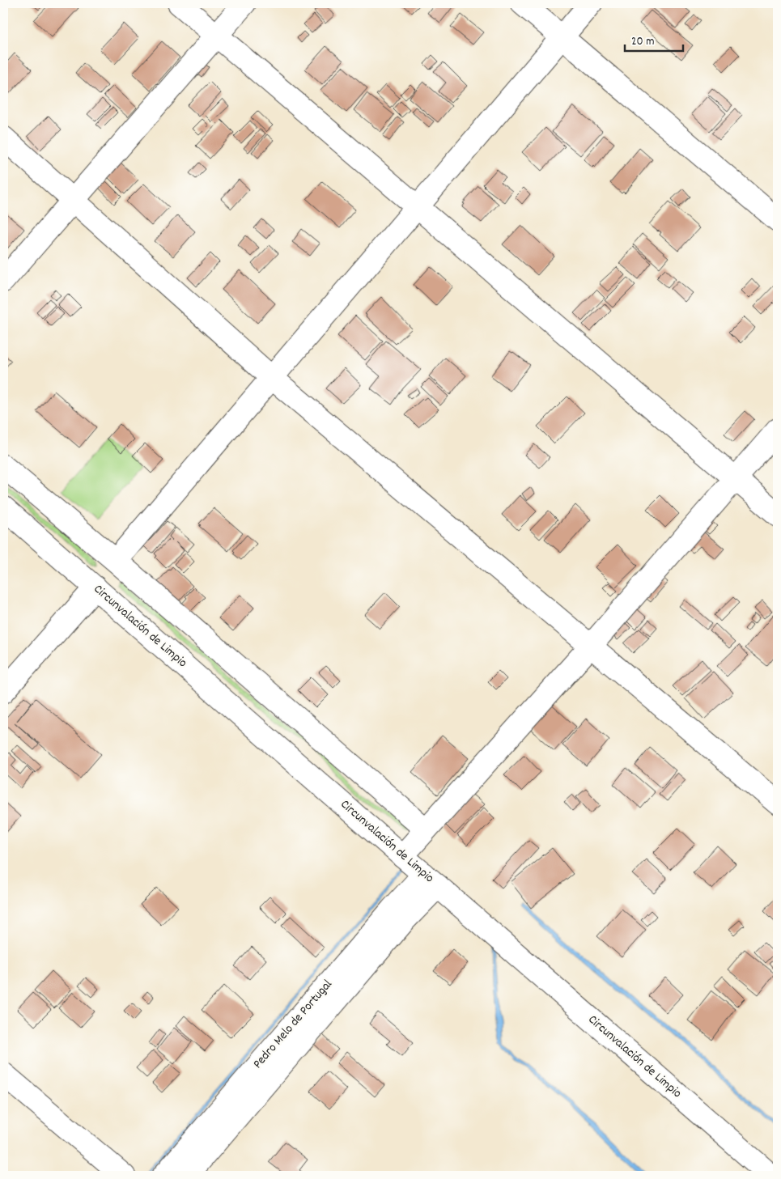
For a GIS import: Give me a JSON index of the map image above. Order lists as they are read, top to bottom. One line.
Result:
{"streets":{"main road":["Circunvalación de Limpio","Pedro Melo de Portugal"]},"crossings":[["Circunvalación de Limpio","Pedro Melo de Portugal"]],"scale_bar":"20 m"}
